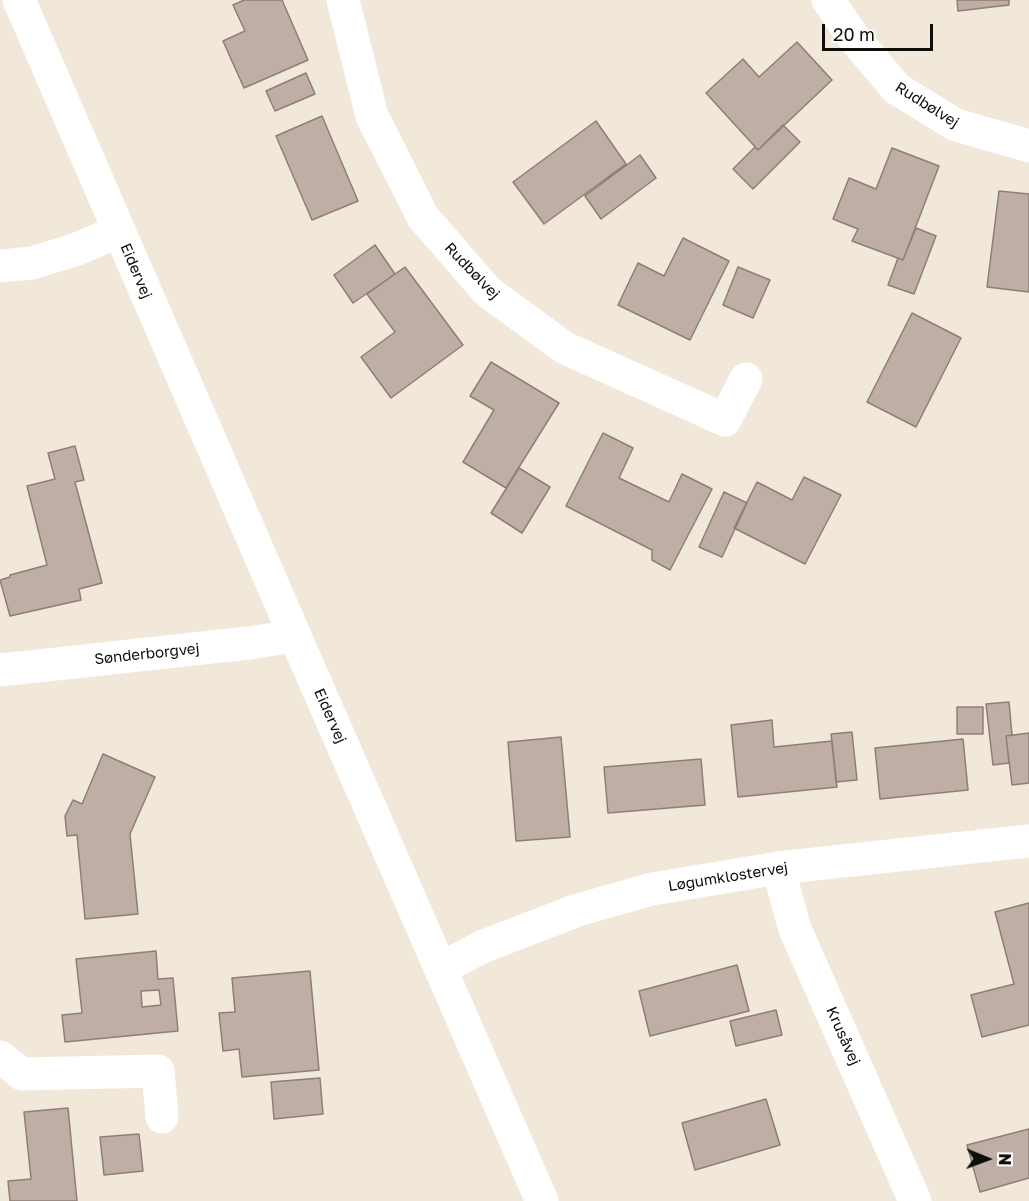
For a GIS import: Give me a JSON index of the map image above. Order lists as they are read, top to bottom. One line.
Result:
{"streets":{"street":["Rudbølvej","Eidervej","Sønderborgvej","Løgumklostervej","Krusåvej"]},"crossings":[["Eidervej","Sønderborgvej"],["Eidervej","Løgumklostervej"],["Løgumklostervej","Krusåvej"]],"scale_bar":"20 m","north":"right"}
